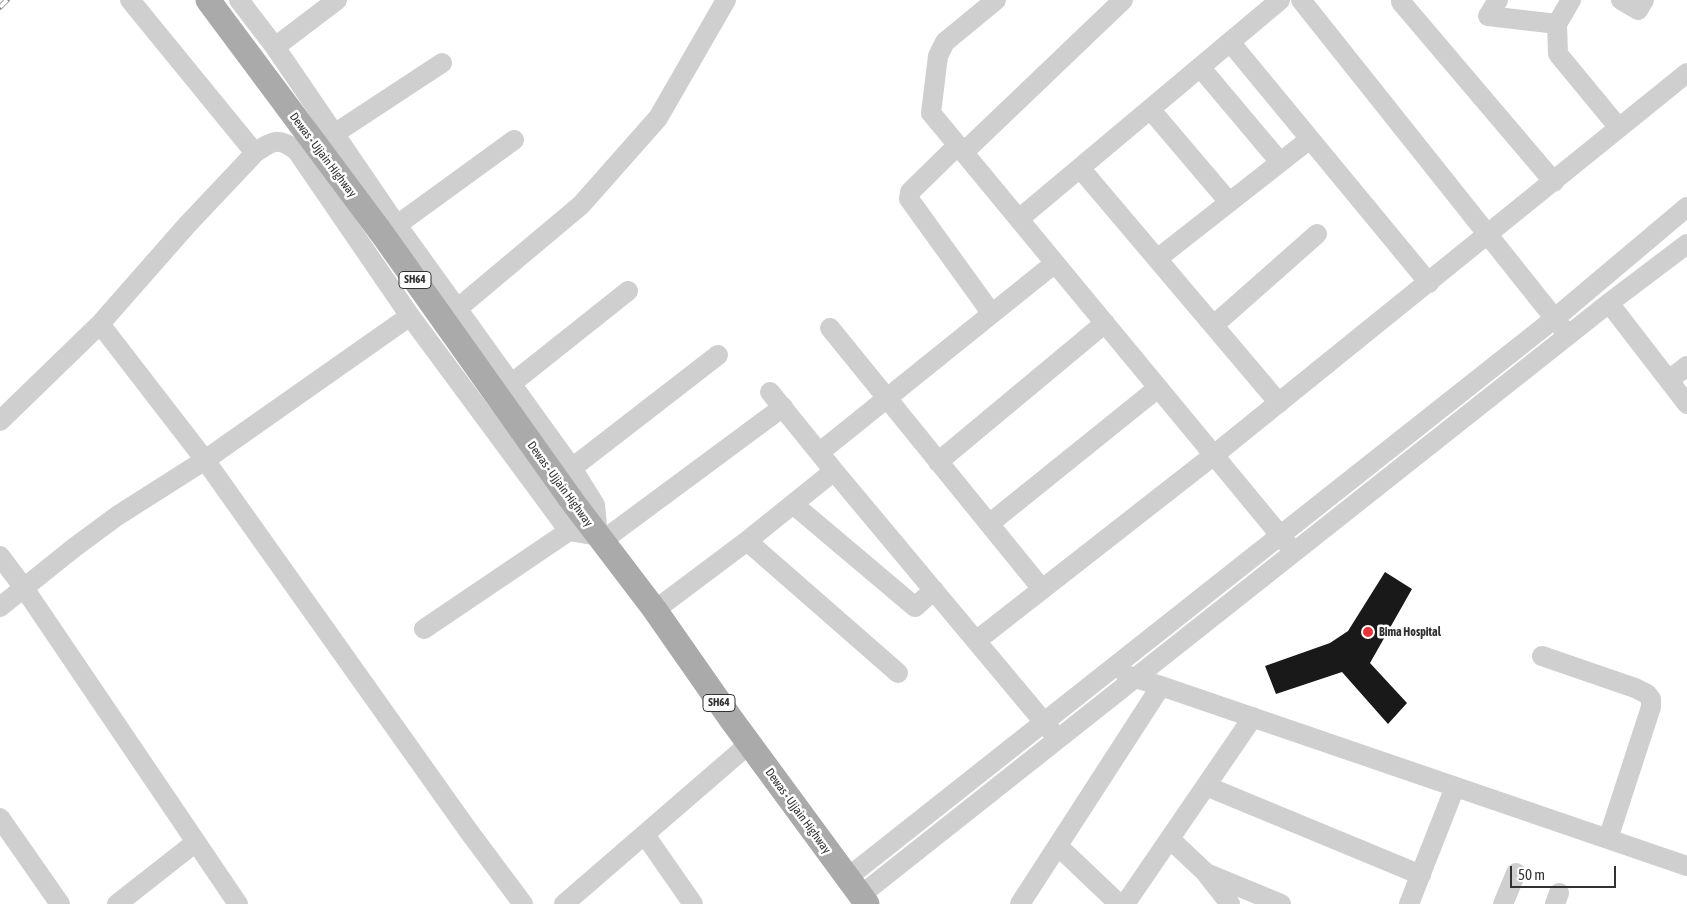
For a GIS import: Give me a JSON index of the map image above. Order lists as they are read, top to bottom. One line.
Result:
{"streets":{"main road":["Dewas - Ujjain Highway","SH64"]},"places":["Bima Hospital"],"scale_bar":"50 m"}
